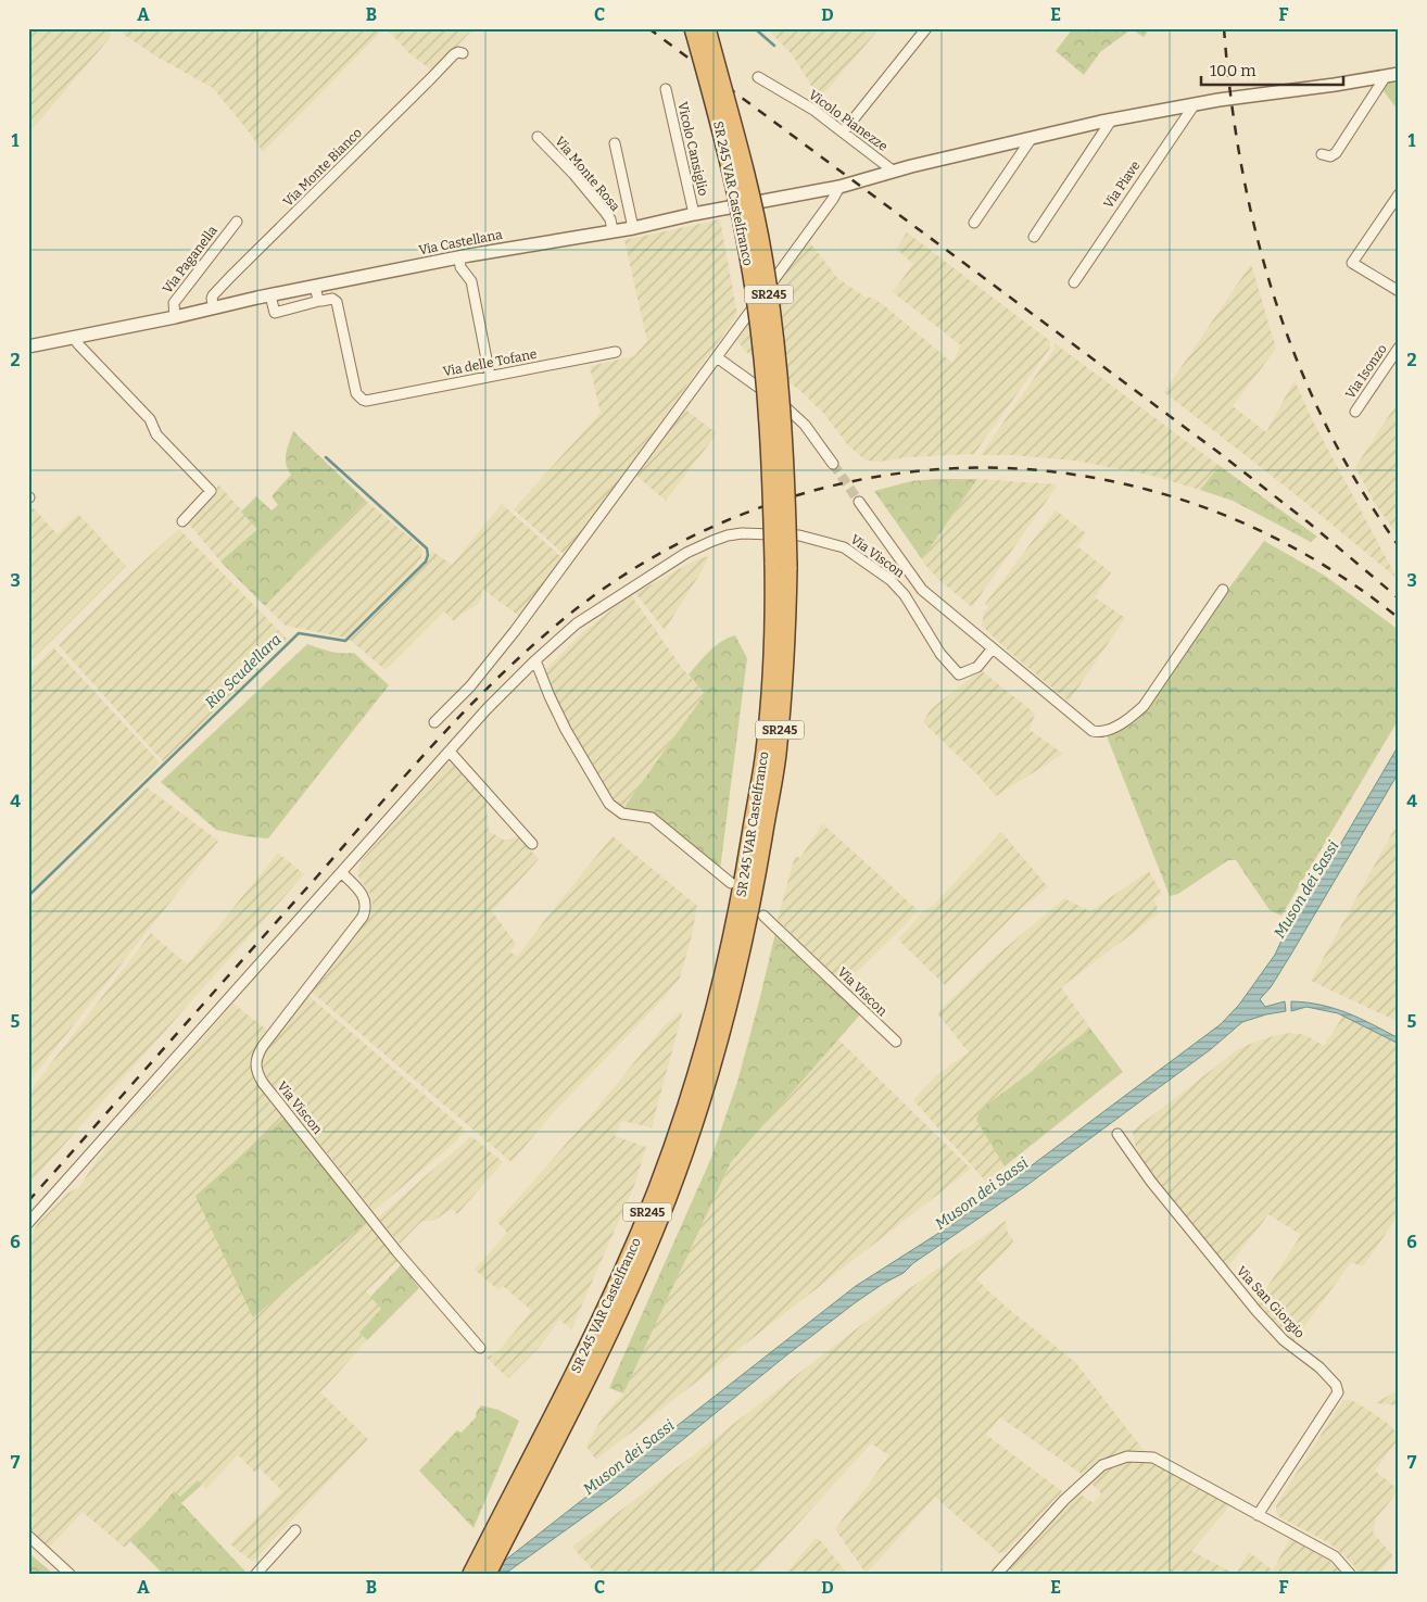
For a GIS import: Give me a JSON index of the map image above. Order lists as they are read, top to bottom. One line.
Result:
{"streets":{"highway":["SR 245 VAR Castelfranco","SR245"],"street":["Vicolo Pianezze","Vicolo Cansiglio","Via Monte Bianco","Via Monte Rosa","Via Piave","Via Castellana","Via Paganella","Via delle Tofane","Via Isonzo","Via Viscon","Via San Giorgio"]},"crossings":[["Vicolo Pianezze","Via Castellana"],["Vicolo Cansiglio","Via Castellana"],["Via Monte Bianco","Via Castellana"],["Via Monte Rosa","Via Castellana"],["Via Castellana","Via Paganella"]],"water":["Rio Scudellara","Muson dei Sassi"],"scale_bar":"100 m","grid":{"columns":["A","B","C","D","E","F"],"rows":["1","2","3","4","5","6","7"]}}
